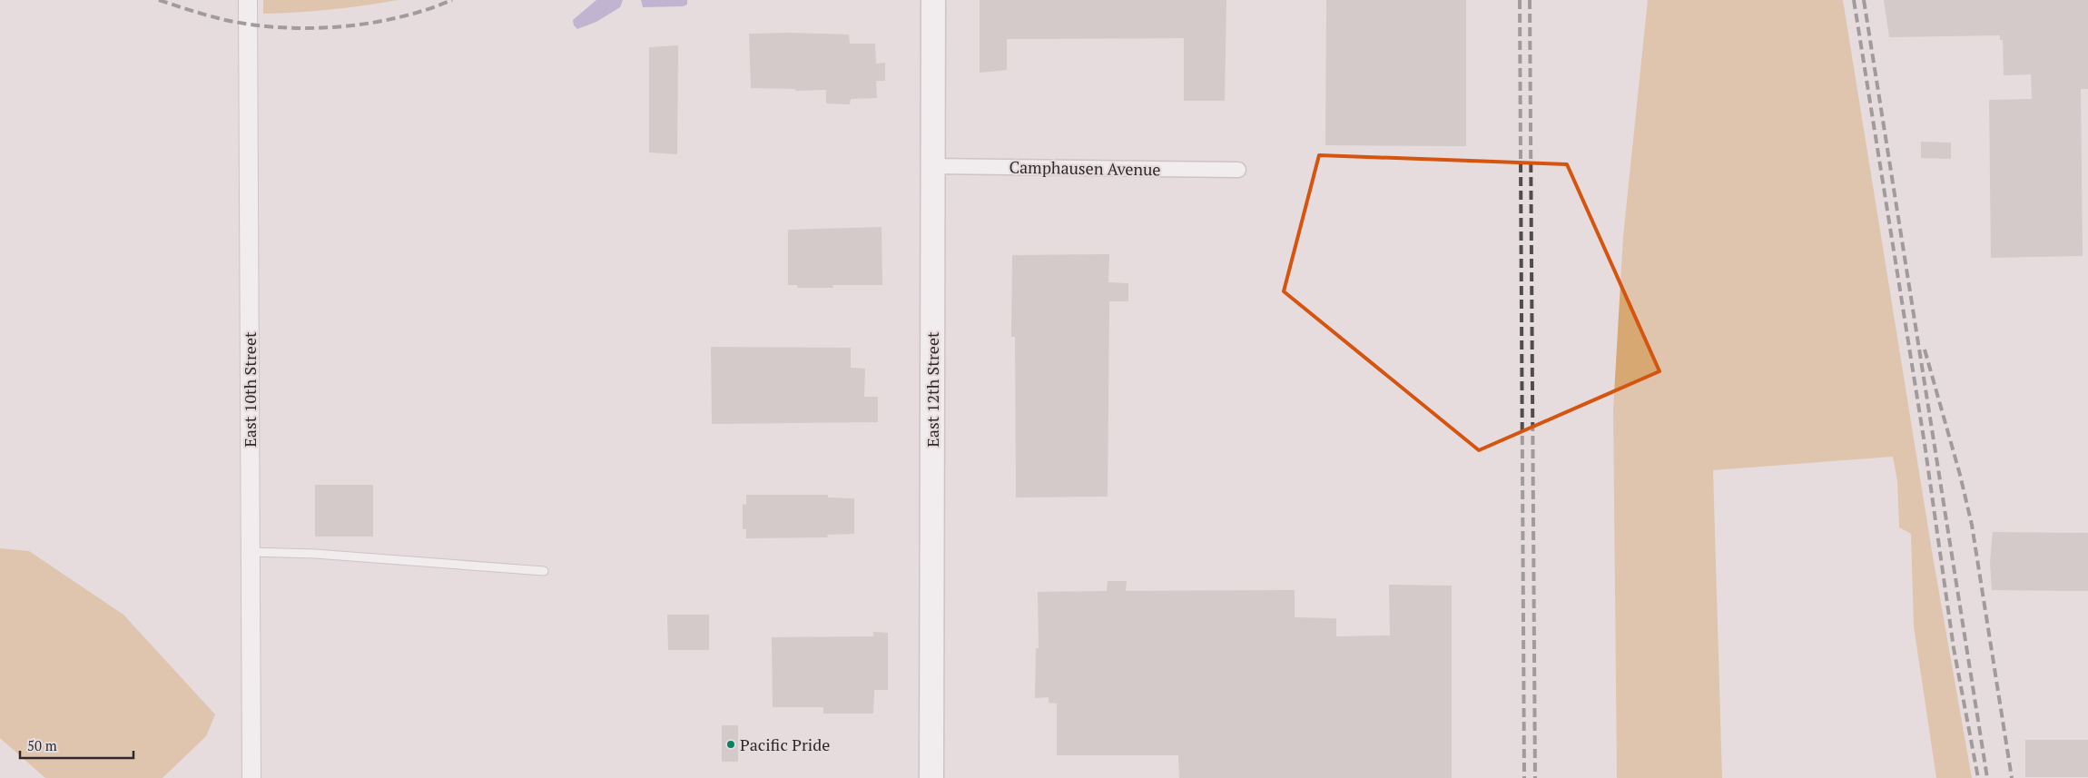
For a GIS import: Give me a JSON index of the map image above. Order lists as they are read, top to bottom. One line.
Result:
{"streets":{"main road":["East 12th Street"],"street":["Camphausen Avenue","East 10th Street"]},"crossings":[["Camphausen Avenue","East 12th Street"]],"places":["Pacific Pride"],"scale_bar":"50 m"}
